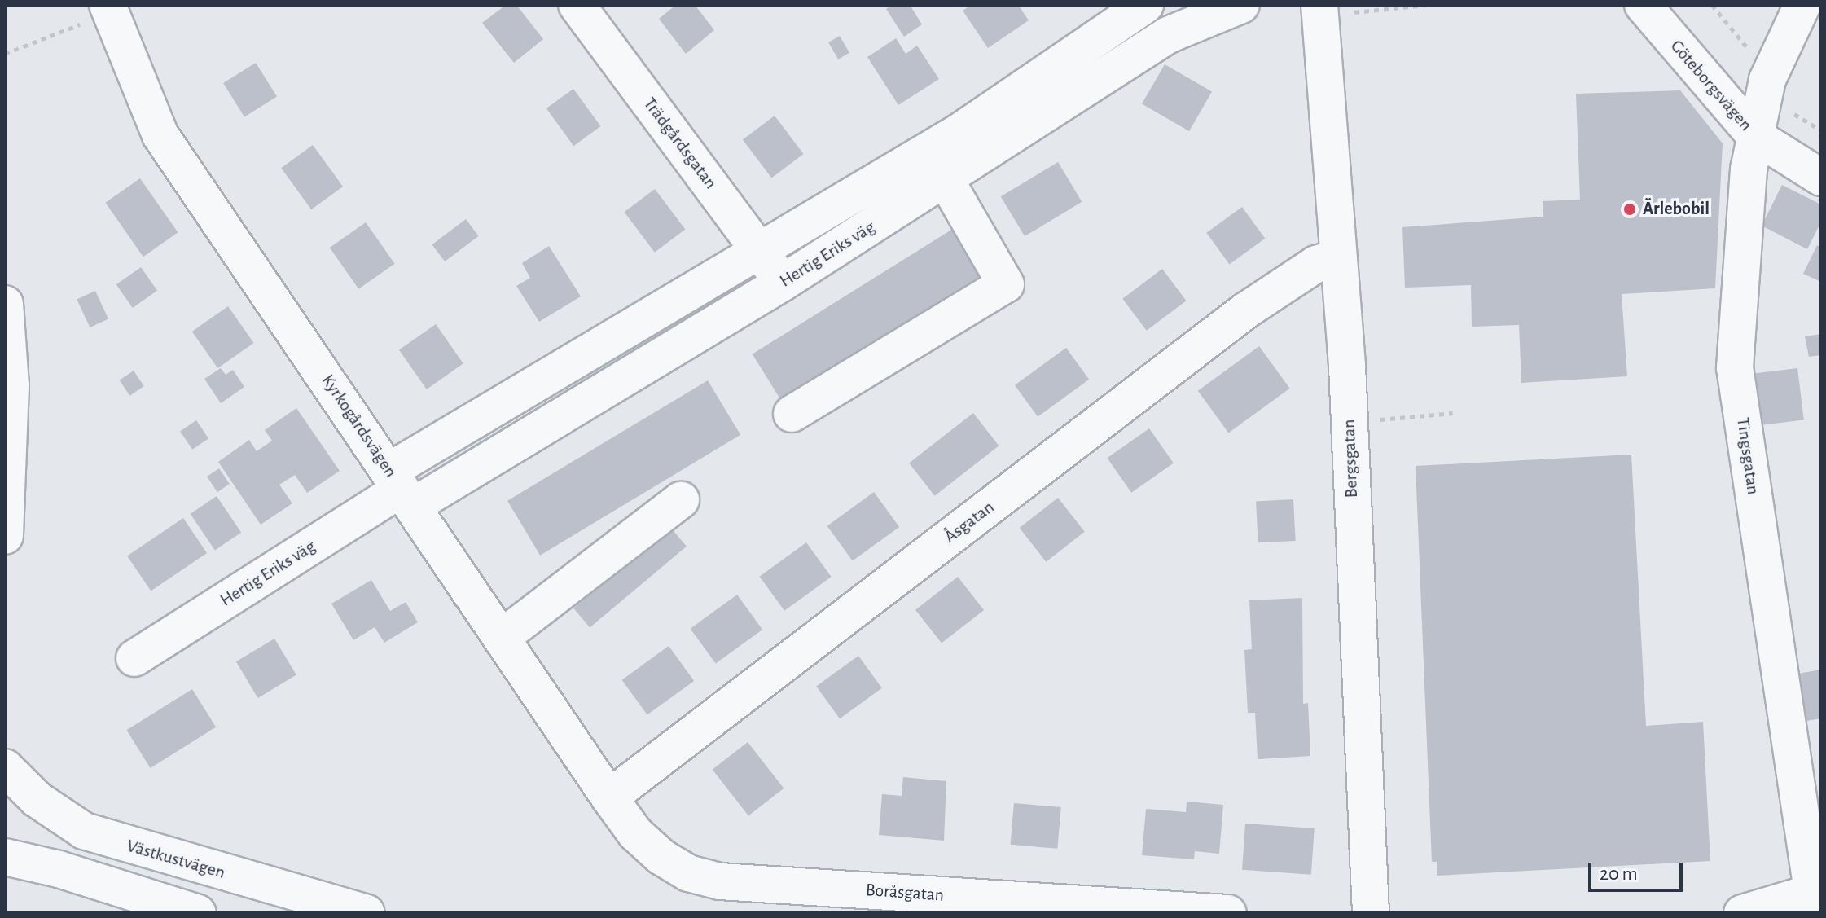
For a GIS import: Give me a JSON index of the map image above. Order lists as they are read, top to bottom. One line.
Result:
{"streets":{"street":["Göteborgsvägen","Trädgårdsgatan","Hertig Eriks väg","Kyrkogårdsvägen","Tingsgatan","Bergsgatan","Åsgatan","Västkustvägen","Boråsgatan"]},"crossings":[["Göteborgsvägen","Tingsgatan"],["Trädgårdsgatan","Hertig Eriks väg"],["Hertig Eriks väg","Kyrkogårdsvägen"],["Kyrkogårdsvägen","Åsgatan"],["Kyrkogårdsvägen","Boråsgatan"],["Bergsgatan","Åsgatan"]],"places":["Ärlebobil"],"scale_bar":"20 m"}
